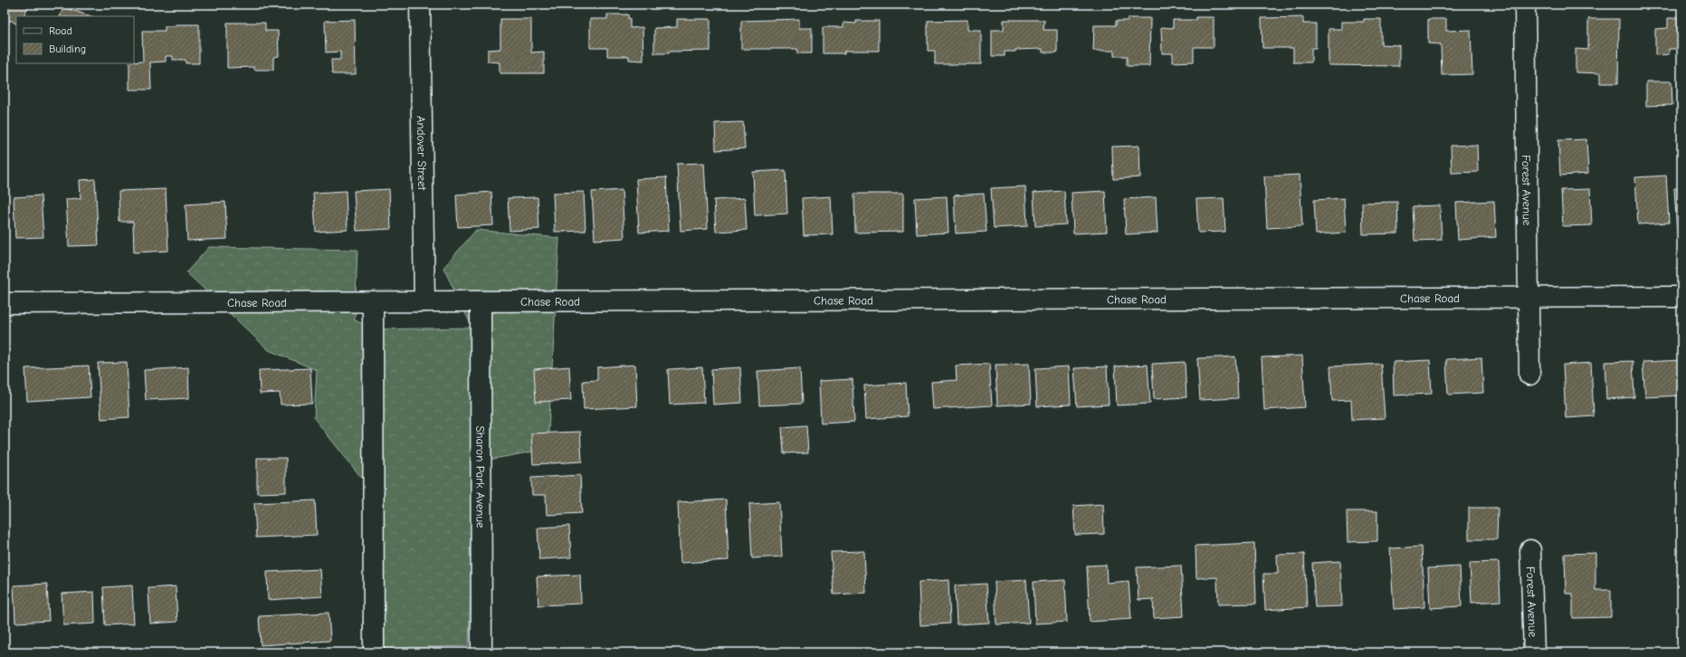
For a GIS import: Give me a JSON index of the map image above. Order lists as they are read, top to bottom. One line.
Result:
{"streets":{"street":["Andover Street","Forest Avenue","Chase Road","Sharon Park Avenue"]},"crossings":[["Andover Street","Chase Road"],["Forest Avenue","Chase Road"],["Chase Road","Sharon Park Avenue"]],"legend":["Road","Building"]}
